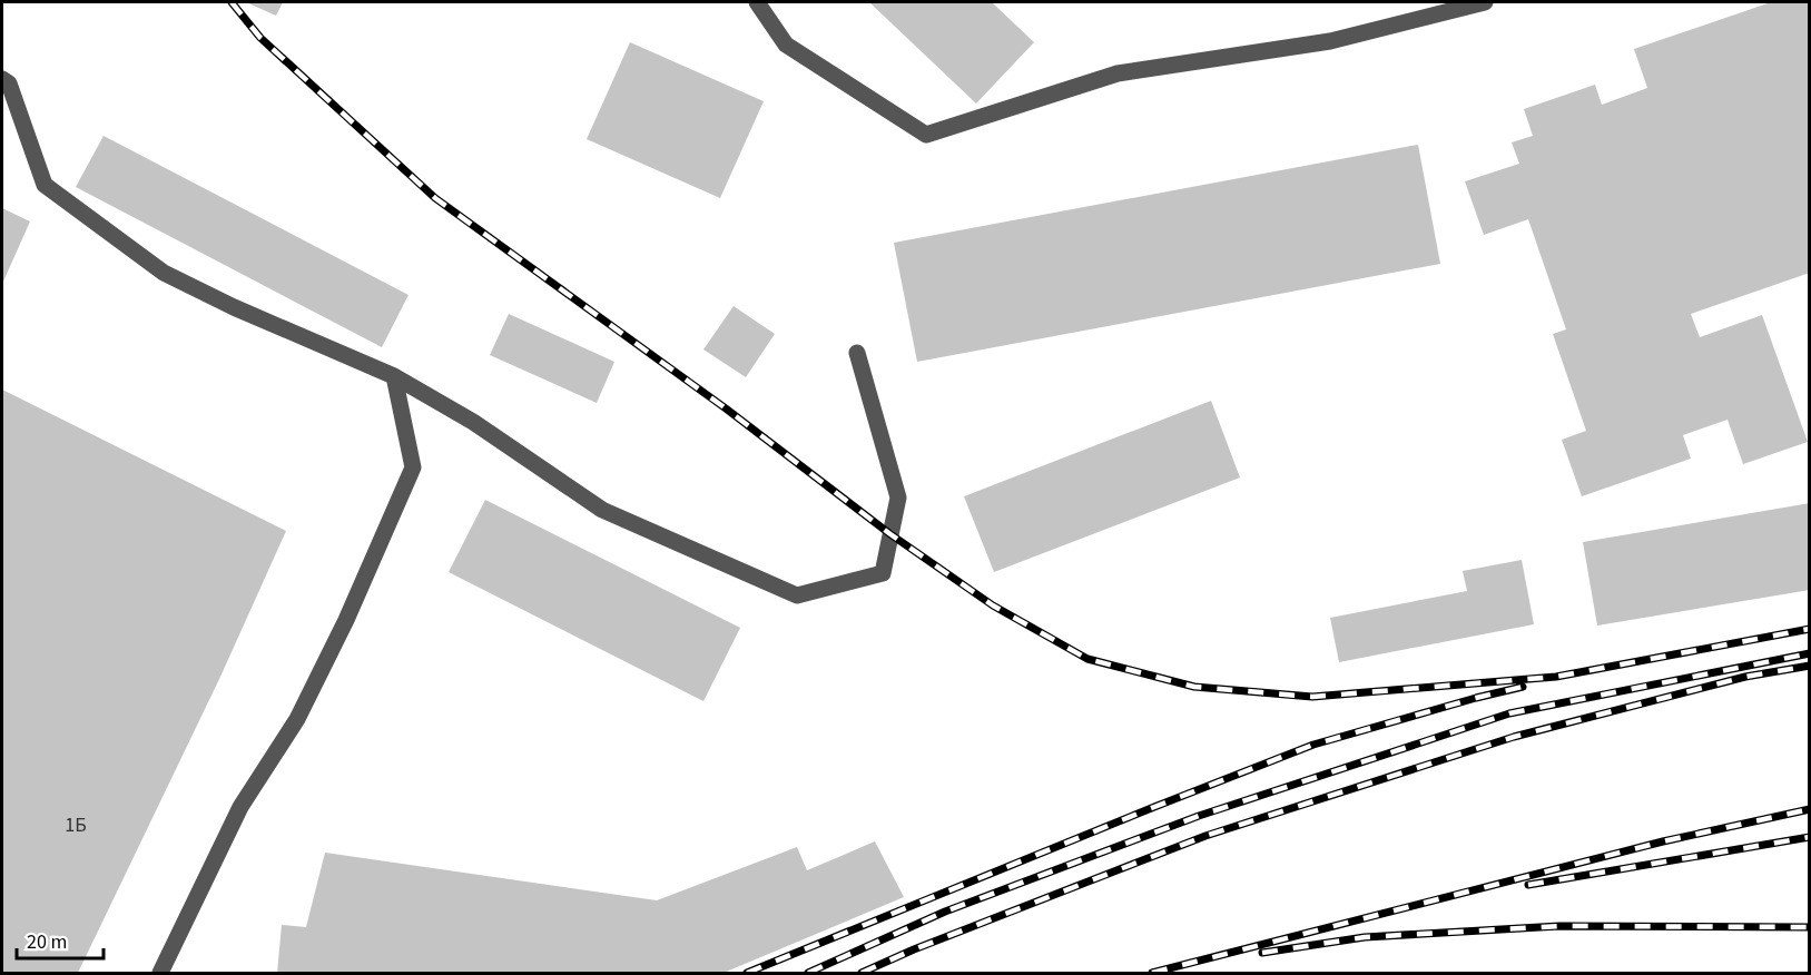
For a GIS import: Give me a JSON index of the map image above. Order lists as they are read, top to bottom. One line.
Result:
{"house_numbers":["1Б"],"scale_bar":"20 m"}
